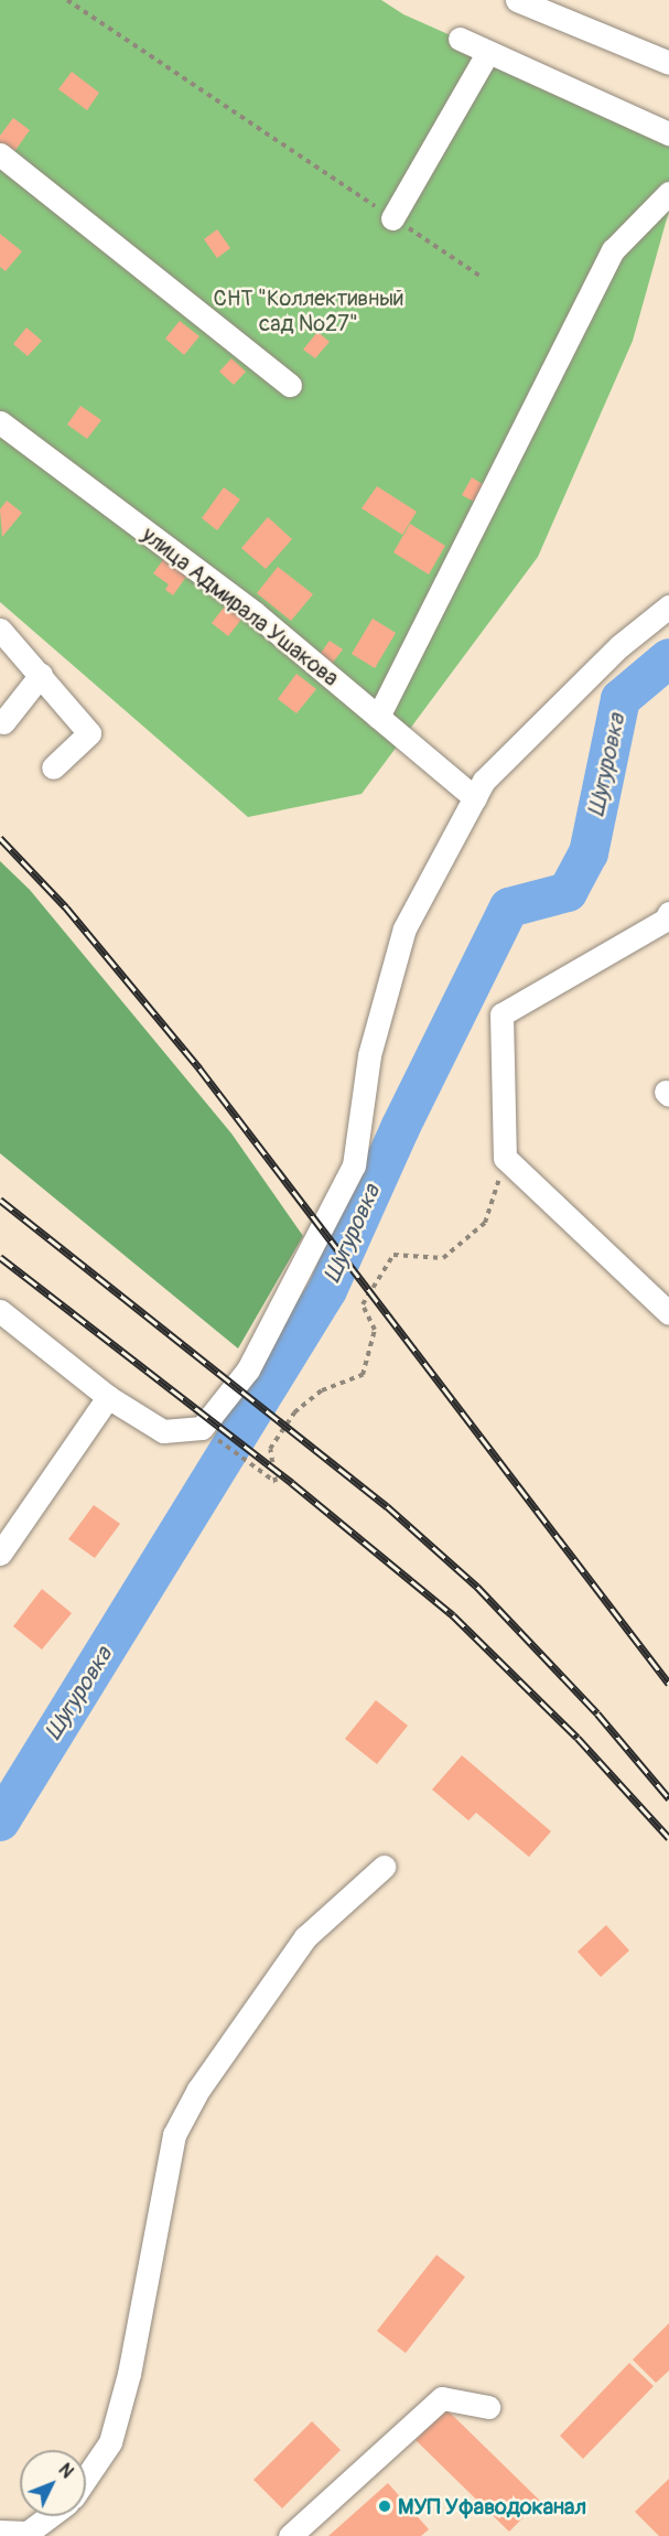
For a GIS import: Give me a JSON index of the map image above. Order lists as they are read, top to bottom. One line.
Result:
{"streets":{"street":["улица Адмирала Ушакова"]},"water":["Шугуровка"],"parks":["СНТ \"Коллективный сад №27\""],"places":["МУП Уфаводоканал"],"north":"top right"}
